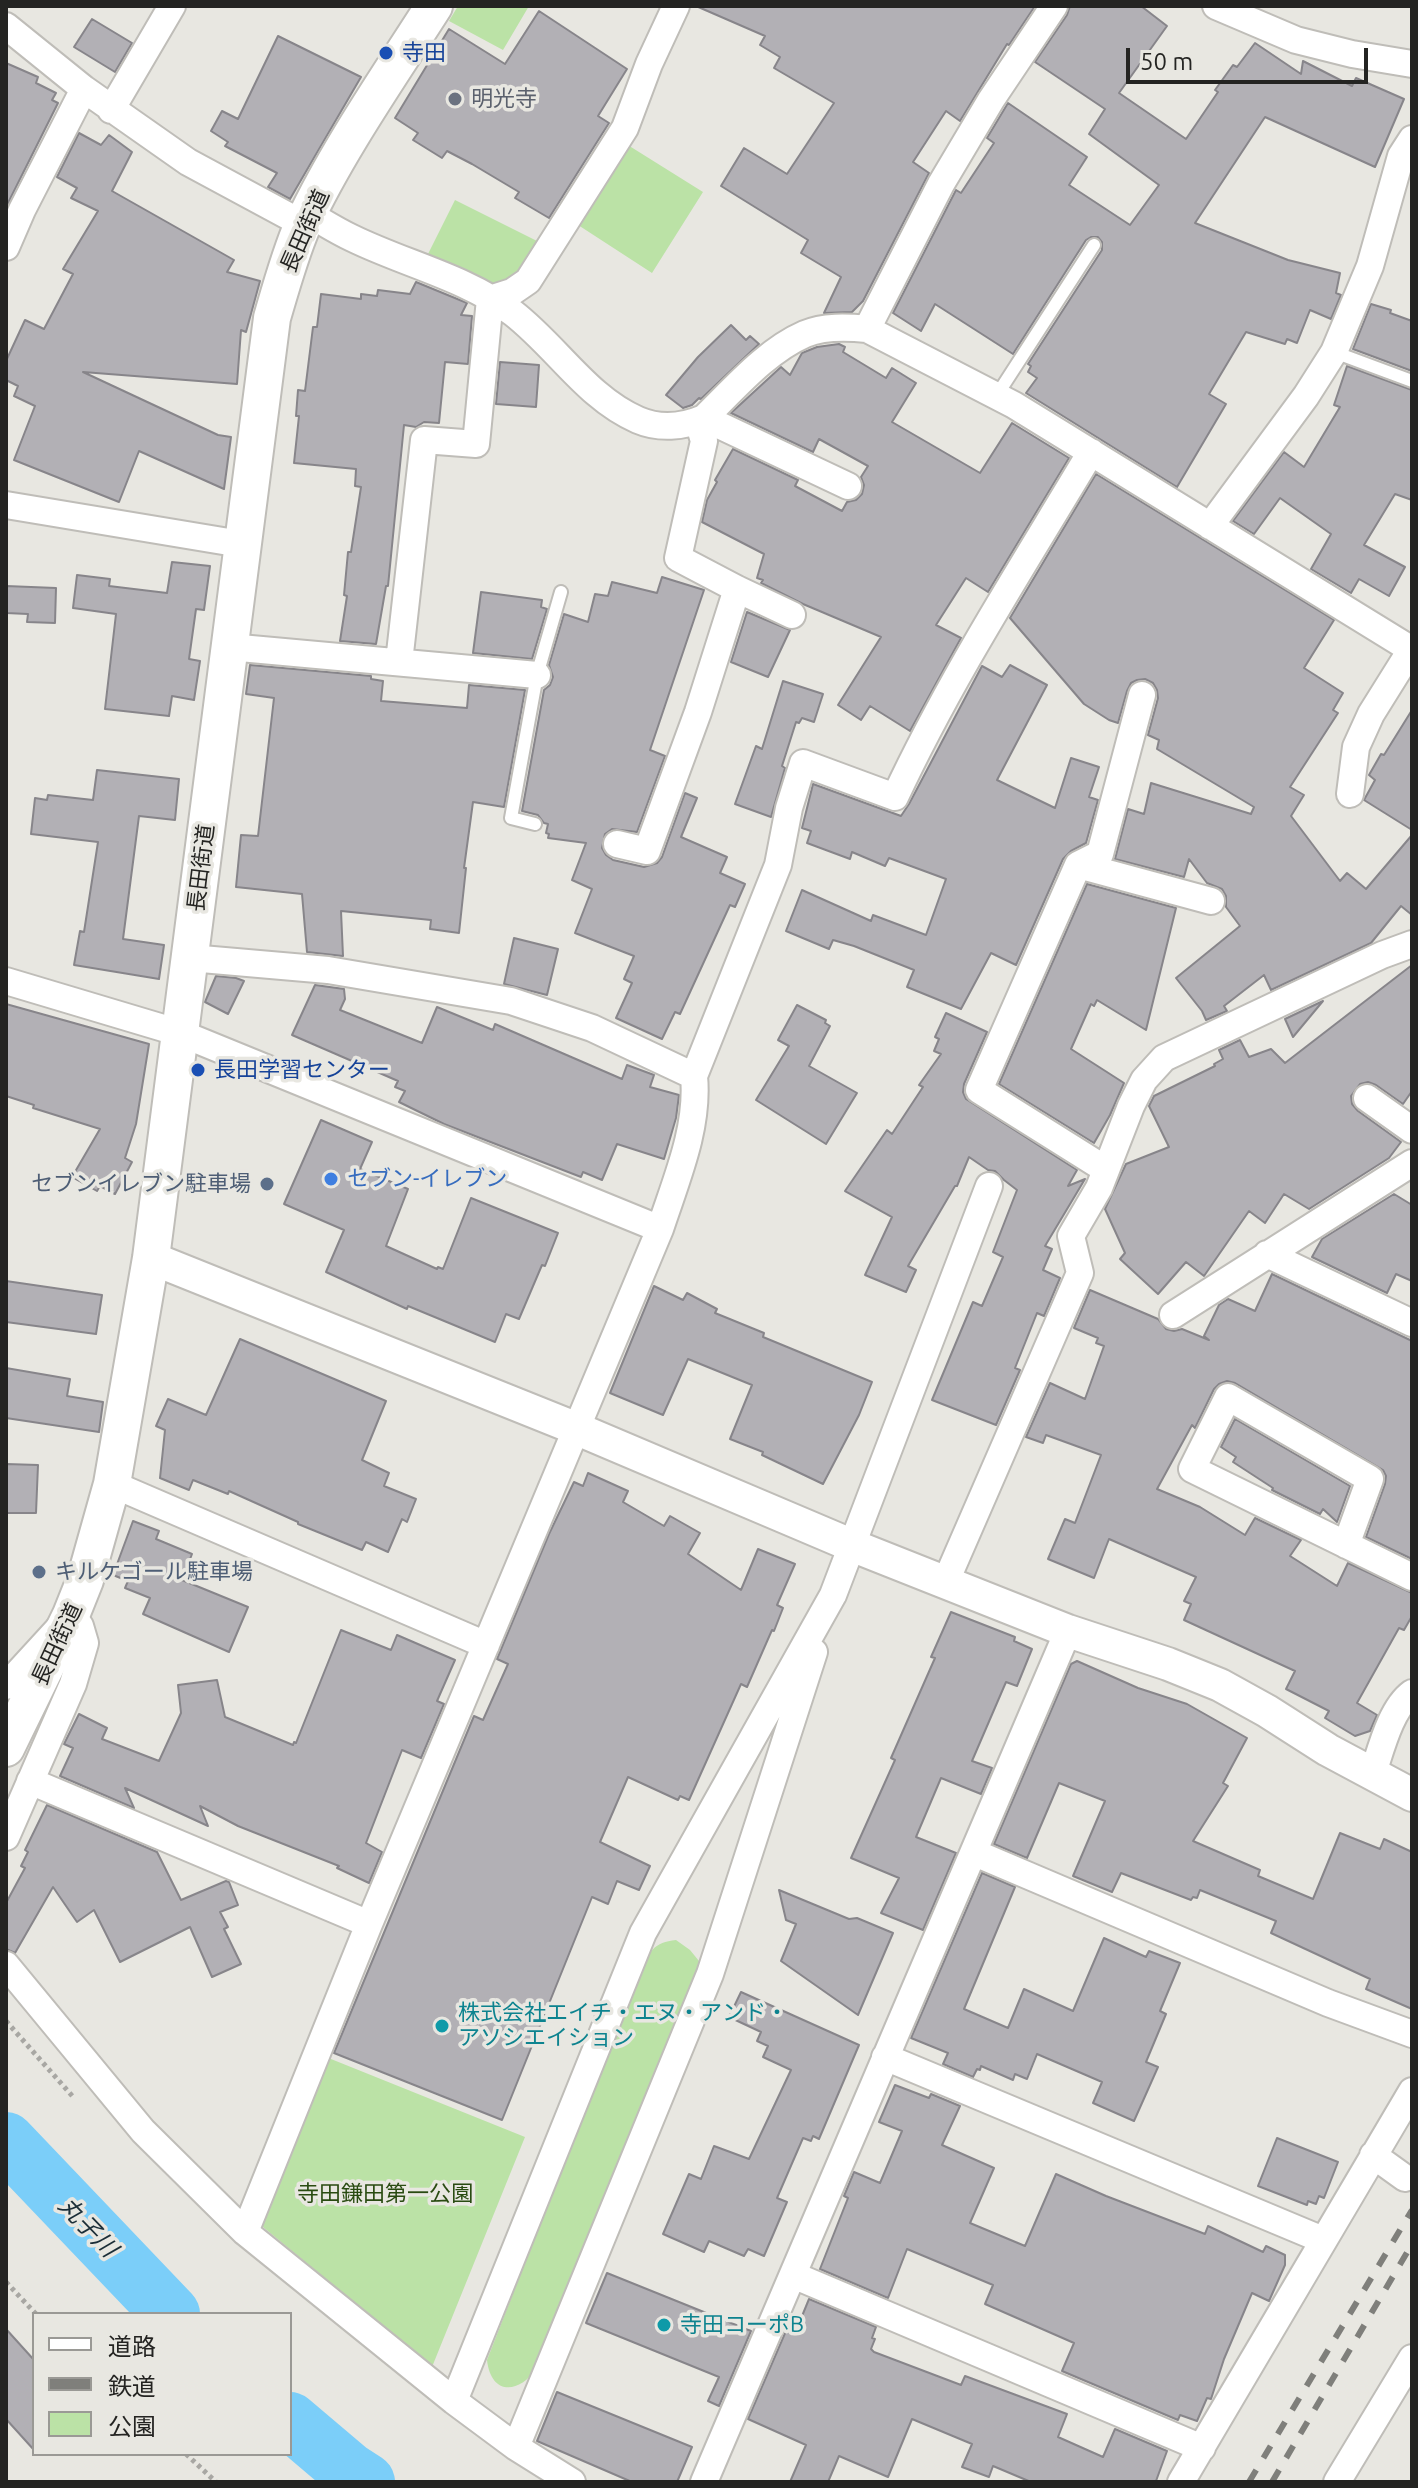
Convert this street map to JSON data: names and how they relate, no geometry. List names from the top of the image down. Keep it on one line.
{"streets":{"main road":["長田街道"]},"water":["丸子川"],"parks":["寺田鎌田第一公園"],"places":["寺田","明光寺","長田学習センター","セブン-イレブン","セブンイレブン駐車場","キルケゴール駐車場","株式会社エイチ・エヌ・アンド・ アソシエイション","寺田コーポB"],"legend":["道路","鉄道","公園"],"scale_bar":"50 m"}
